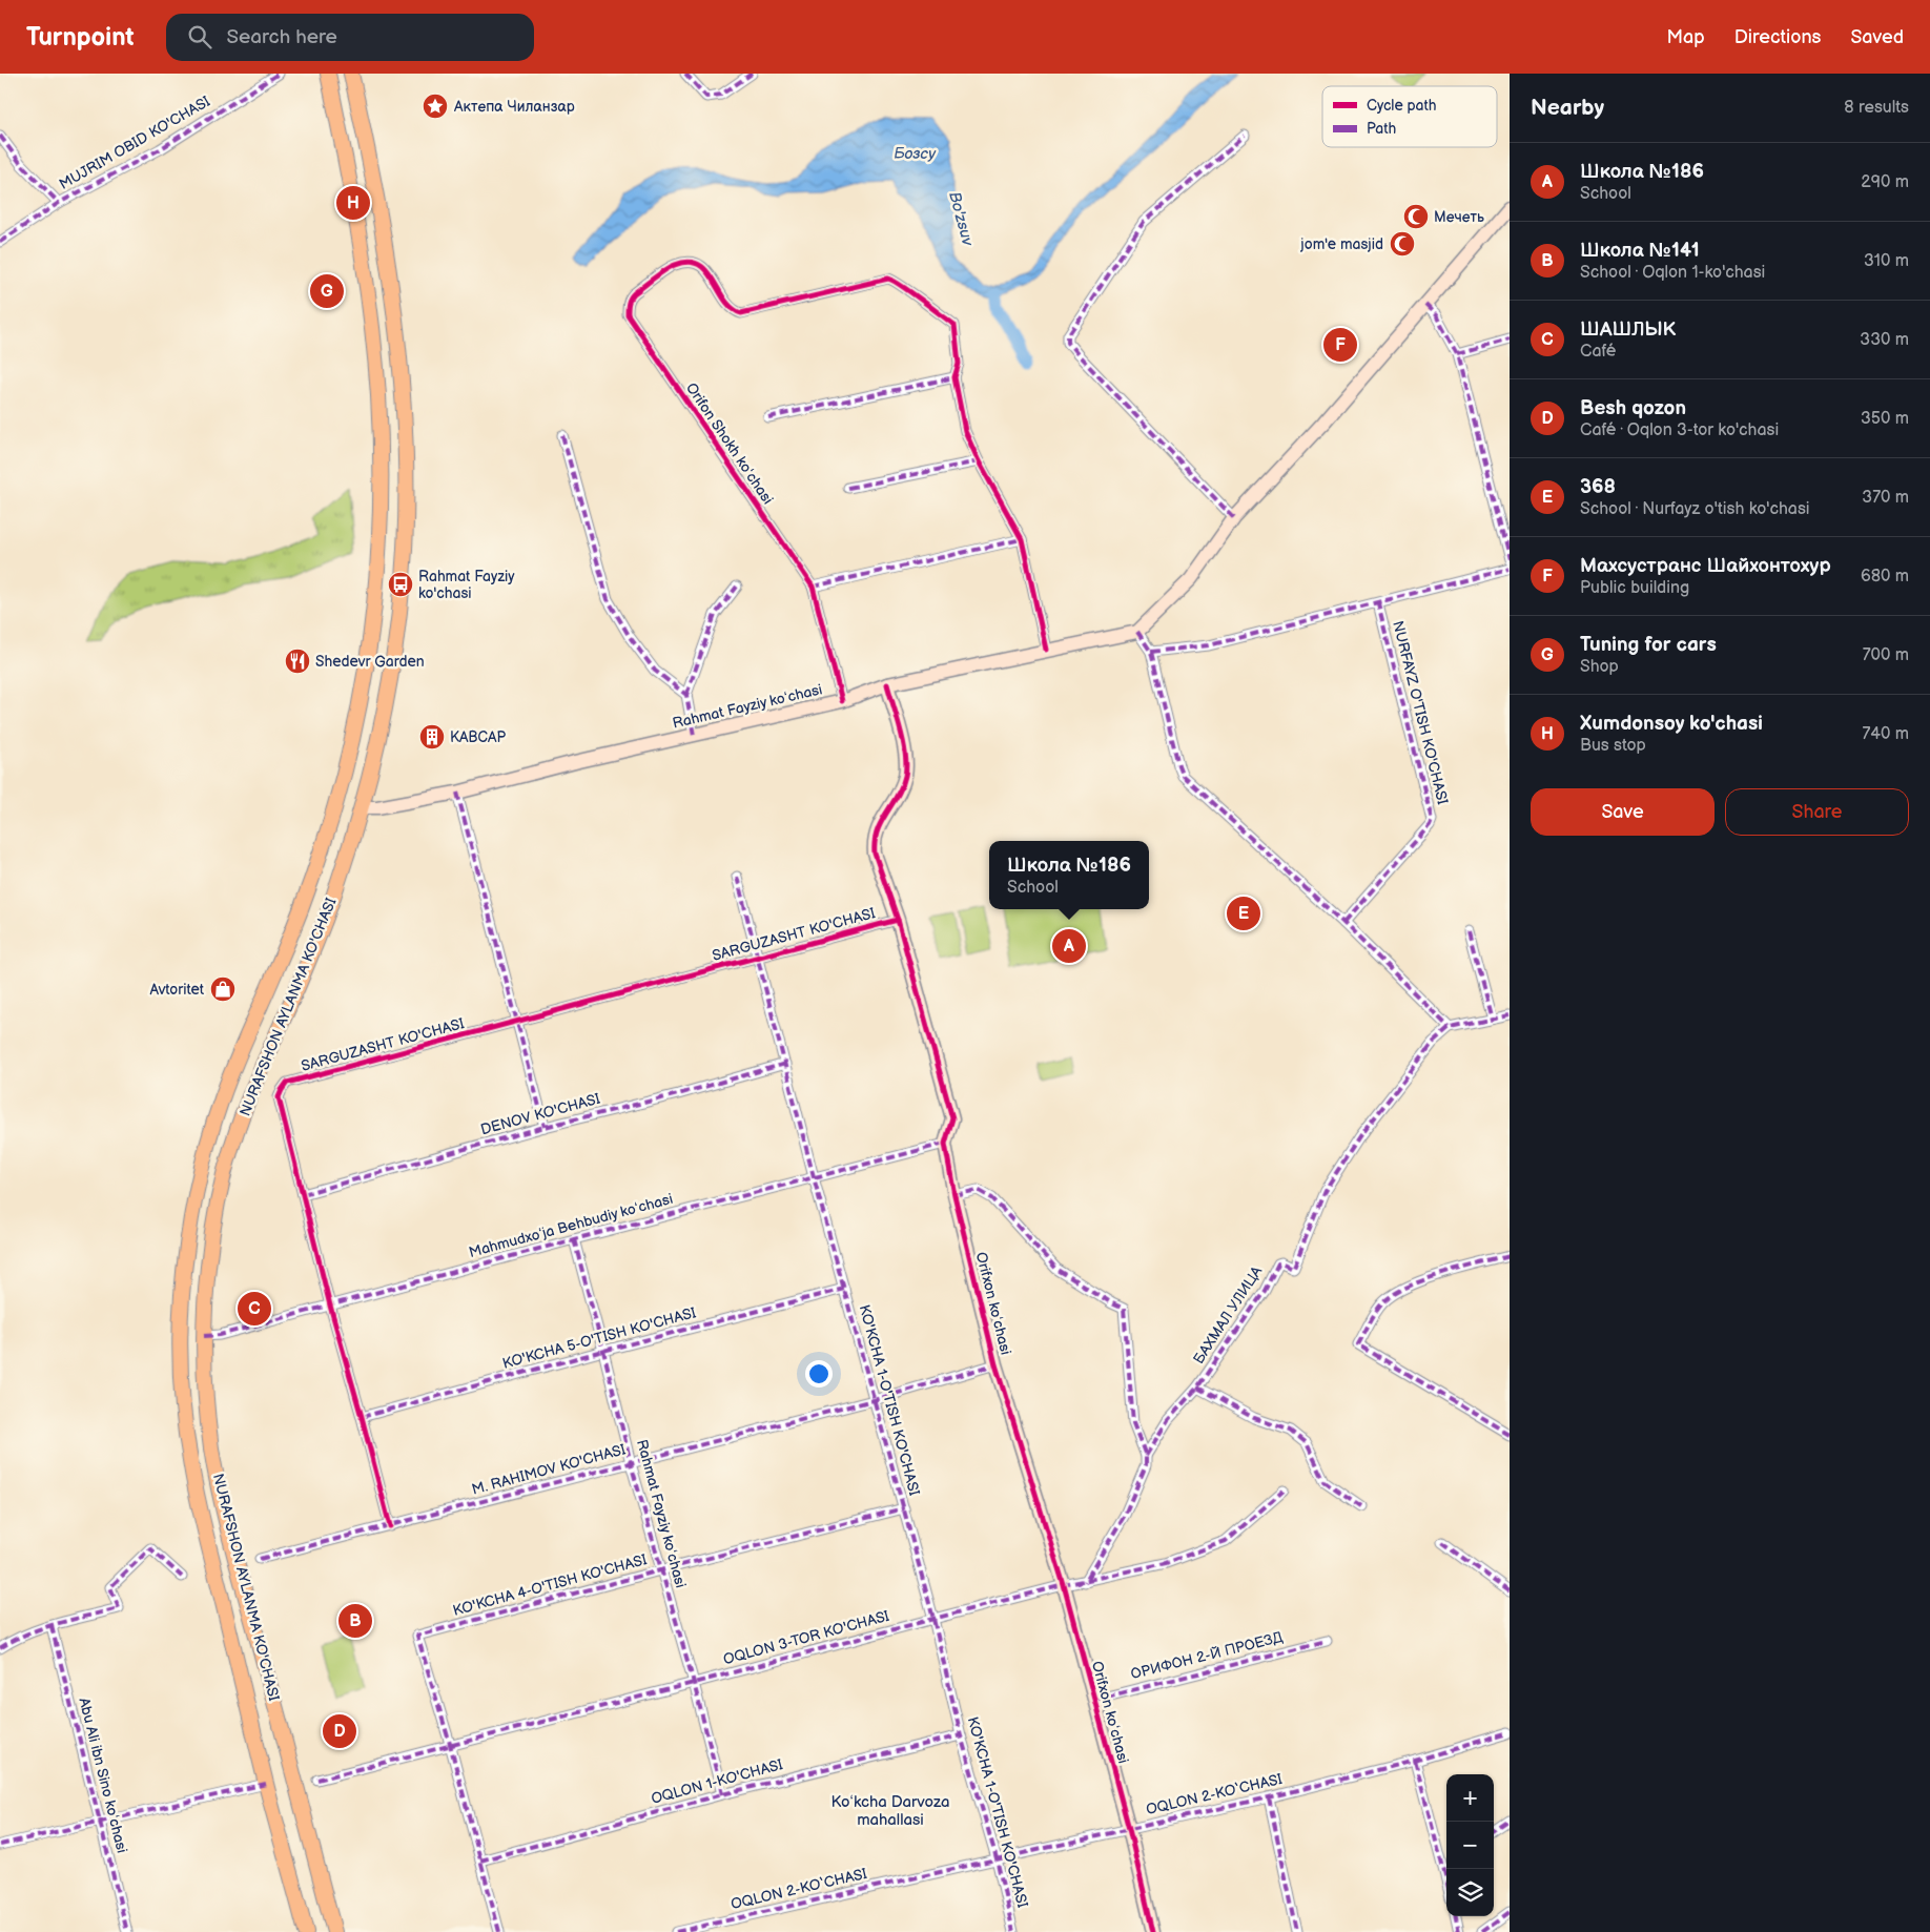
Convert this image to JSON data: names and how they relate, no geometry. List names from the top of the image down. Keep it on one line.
{"streets":{"main road":["NURAFSHON AYLANMA KO'CHASI"],"street":["MUJRIM OBID KO'CHASI","Orifon Shokh koʻchasi","Rahmat Fayziy koʻchasi","NURFAYZ O'TISH KO'CHASI","SARGUZASHT KO'CHASI","DENOV KO'CHASI","Mahmudxoʻja Behbudiy koʻchasi","Orifxon koʻchasi","БАХМАЛ УЛИЦА","KO'KCHA 5-O'TISH KO'CHASI","KO'KCHA 1-O'TISH KO'CHASI","M. RAHIMOV KO'CHASI","KO'KCHA 4-O'TISH KO'CHASI","OQLON 3-TOR KO'CHASI","ОРИФОН 2-Й ПРОЕЗД","Abu Ali ibn Sino koʻchasi","OQLON 1-KO'CHASI","OQLON 2-KO‘CHASI"]},"crossings":[["Orifon Shokh koʻchasi","Rahmat Fayziy koʻchasi"],["Rahmat Fayziy koʻchasi","NURAFSHON AYLANMA KO'CHASI"],["Rahmat Fayziy koʻchasi","Mahmudxoʻja Behbudiy koʻchasi"],["Rahmat Fayziy koʻchasi","Orifxon koʻchasi"],["Rahmat Fayziy koʻchasi","KO'KCHA 5-O'TISH KO'CHASI"],["Rahmat Fayziy koʻchasi","M. RAHIMOV KO'CHASI"],["Rahmat Fayziy koʻchasi","KO'KCHA 4-O'TISH KO'CHASI"],["Rahmat Fayziy koʻchasi","OQLON 3-TOR KO'CHASI"],["Rahmat Fayziy koʻchasi","OQLON 1-KO'CHASI"],["SARGUZASHT KO'CHASI","DENOV KO'CHASI"],["SARGUZASHT KO'CHASI","Mahmudxoʻja Behbudiy koʻchasi"],["SARGUZASHT KO'CHASI","Orifxon koʻchasi"],["SARGUZASHT KO'CHASI","KO'KCHA 5-O'TISH KO'CHASI"],["SARGUZASHT KO'CHASI","KO'KCHA 1-O'TISH KO'CHASI"],["SARGUZASHT KO'CHASI","M. RAHIMOV KO'CHASI"],["NURAFSHON AYLANMA KO'CHASI","Mahmudxoʻja Behbudiy koʻchasi"],["DENOV KO'CHASI","KO'KCHA 1-O'TISH KO'CHASI"],["Mahmudxoʻja Behbudiy koʻchasi","Orifxon koʻchasi"],["Mahmudxoʻja Behbudiy koʻchasi","KO'KCHA 1-O'TISH KO'CHASI"],["Orifxon koʻchasi","M. RAHIMOV KO'CHASI"],["Orifxon koʻchasi","OQLON 3-TOR KO'CHASI"],["Orifxon koʻchasi","ОРИФОН 2-Й ПРОЕЗД"],["Orifxon koʻchasi","OQLON 2-KO‘CHASI"],["БАХМАЛ УЛИЦА","OQLON 3-TOR KO'CHASI"],["KO'KCHA 5-O'TISH KO'CHASI","KO'KCHA 1-O'TISH KO'CHASI"],["KO'KCHA 1-O'TISH KO'CHASI","M. RAHIMOV KO'CHASI"],["KO'KCHA 1-O'TISH KO'CHASI","KO'KCHA 4-O'TISH KO'CHASI"],["KO'KCHA 1-O'TISH KO'CHASI","OQLON 3-TOR KO'CHASI"],["KO'KCHA 1-O'TISH KO'CHASI","OQLON 1-KO'CHASI"],["KO'KCHA 1-O'TISH KO'CHASI","OQLON 2-KO‘CHASI"],["KO'KCHA 4-O'TISH KO'CHASI","OQLON 3-TOR KO'CHASI"]],"districts":["Koʻkcha Darvoza mahallasi"],"water":["Бозсу","Bo'zsuv"],"places":{"place":["Актепа Чиланзар"],"mosque":["Мечеть","jom'e masjid"],"bus stop":["Rahmat Fayziy ko'chasi"],"restaurant":["Shedevr Garden"],"building":["КАВСАР"],"shop":["Avtoritet"]},"legend":["Cycle path","Path"],"page":{"header":"Turnpoint","search":"Search here","nav":["Map","Directions","Saved"],"heading":["Nearby","8 results"],"list":[{"mark":"A","name":"Школа №186","note":"School","value":"290 m"},{"mark":"B","name":"Школа №141","note":"School · Oqlon 1-ko'chasi","value":"310 m"},{"mark":"C","name":"ШАШЛЫК","note":"Café","value":"330 m"},{"mark":"D","name":"Besh qozon","note":"Café · Oqlon 3-tor ko'chasi","value":"350 m"},{"mark":"E","name":"368","note":"School · Nurfayz o'tish ko'chasi","value":"370 m"},{"mark":"F","name":"Махсустранс Шайхонтохур","note":"Public building","value":"680 m"},{"mark":"G","name":"Tuning for cars","note":"Shop","value":"700 m"},{"mark":"H","name":"Xumdonsoy ko'chasi","note":"Bus stop","value":"740 m"}],"pins":["H","G","F","E","A","C","B","D"],"buttons":["Save","Share"],"popup":["Школа №186","School"],"map_buttons":["+","−"]}}
